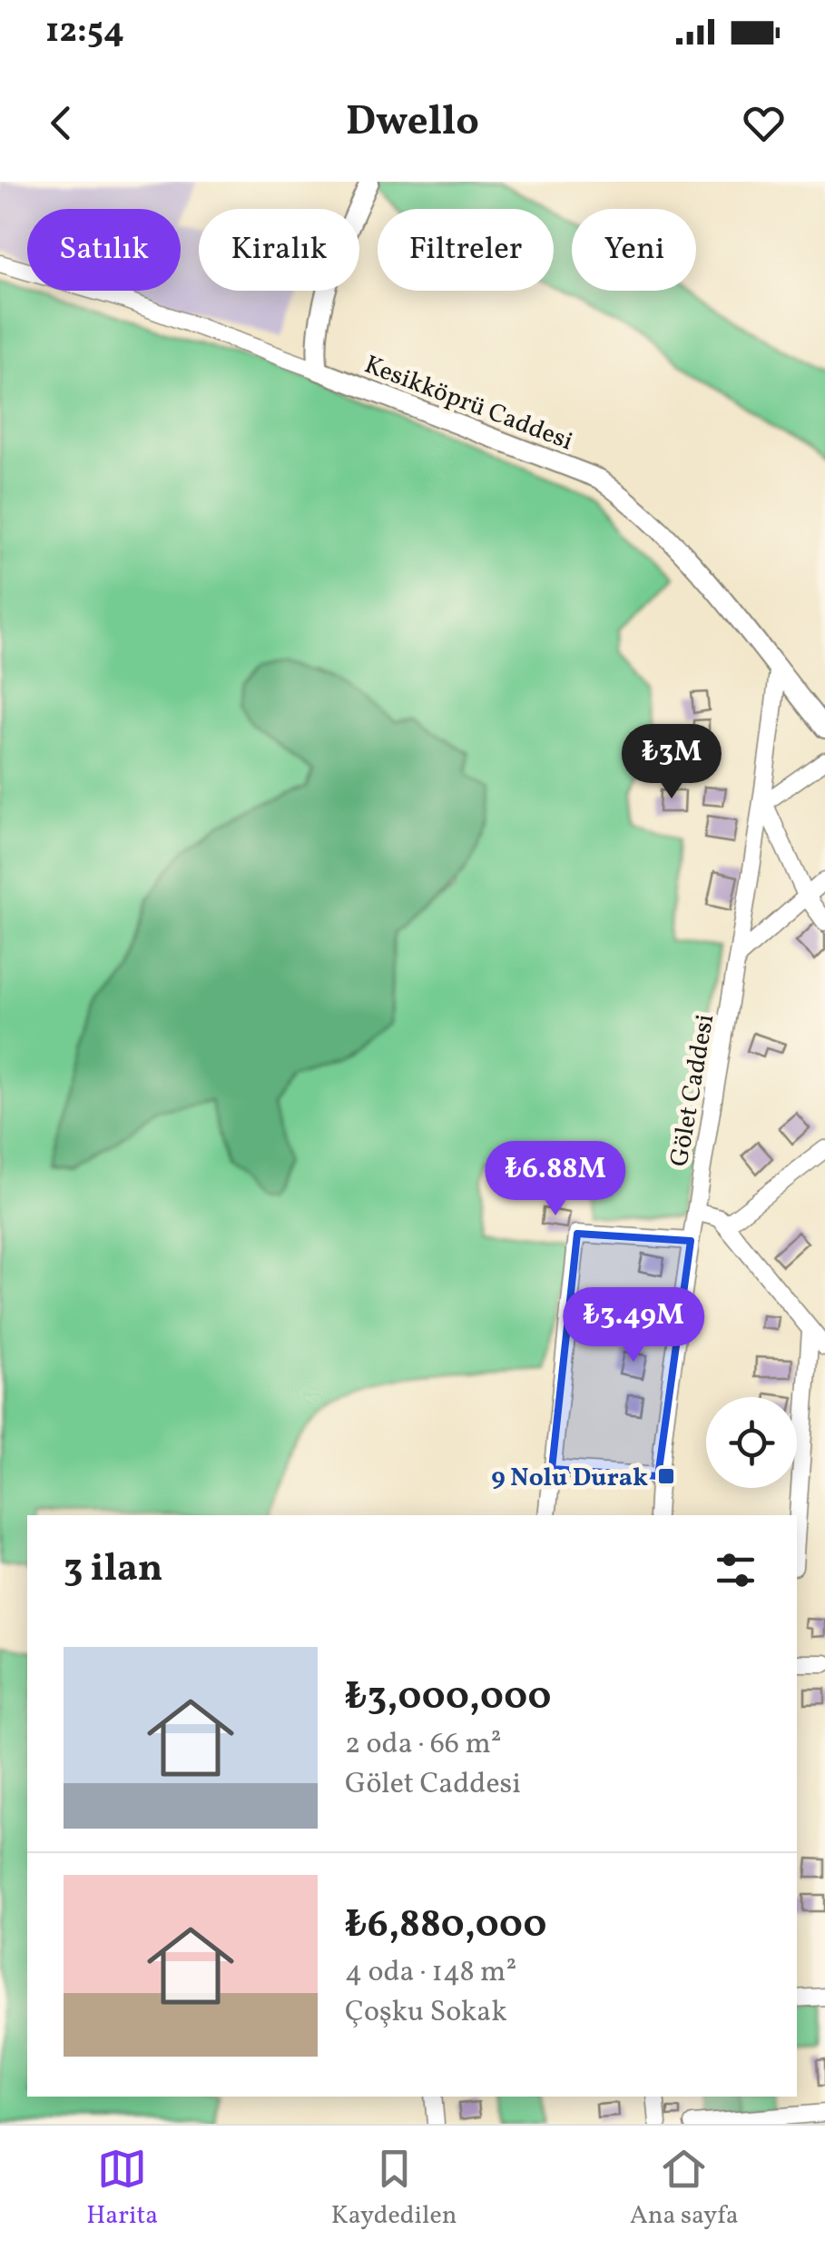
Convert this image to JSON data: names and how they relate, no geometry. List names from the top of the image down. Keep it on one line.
{"streets":{"street":["Kesikköprü Caddesi","Gölet Caddesi"]},"crossings":[["Kesikköprü Caddesi","Gölet Caddesi"]],"places":{"transit":["9 Nolu Durak"]},"page":{"status":"12:54","header":"Dwello","chip":["Satılık","Kiralık","Filtreler","Yeni"],"price":["₺3M","₺6.88M","₺3.49M"],"heading":"3 ilan","list":[{"name":"₺3,000,000","note":"2 oda · 66 m² · Gölet Caddesi"},{"name":"₺6,880,000","note":"4 oda · 148 m² · Çoşku Sokak"}],"tabs":["Harita","Kaydedilen","Ana sayfa"]}}
